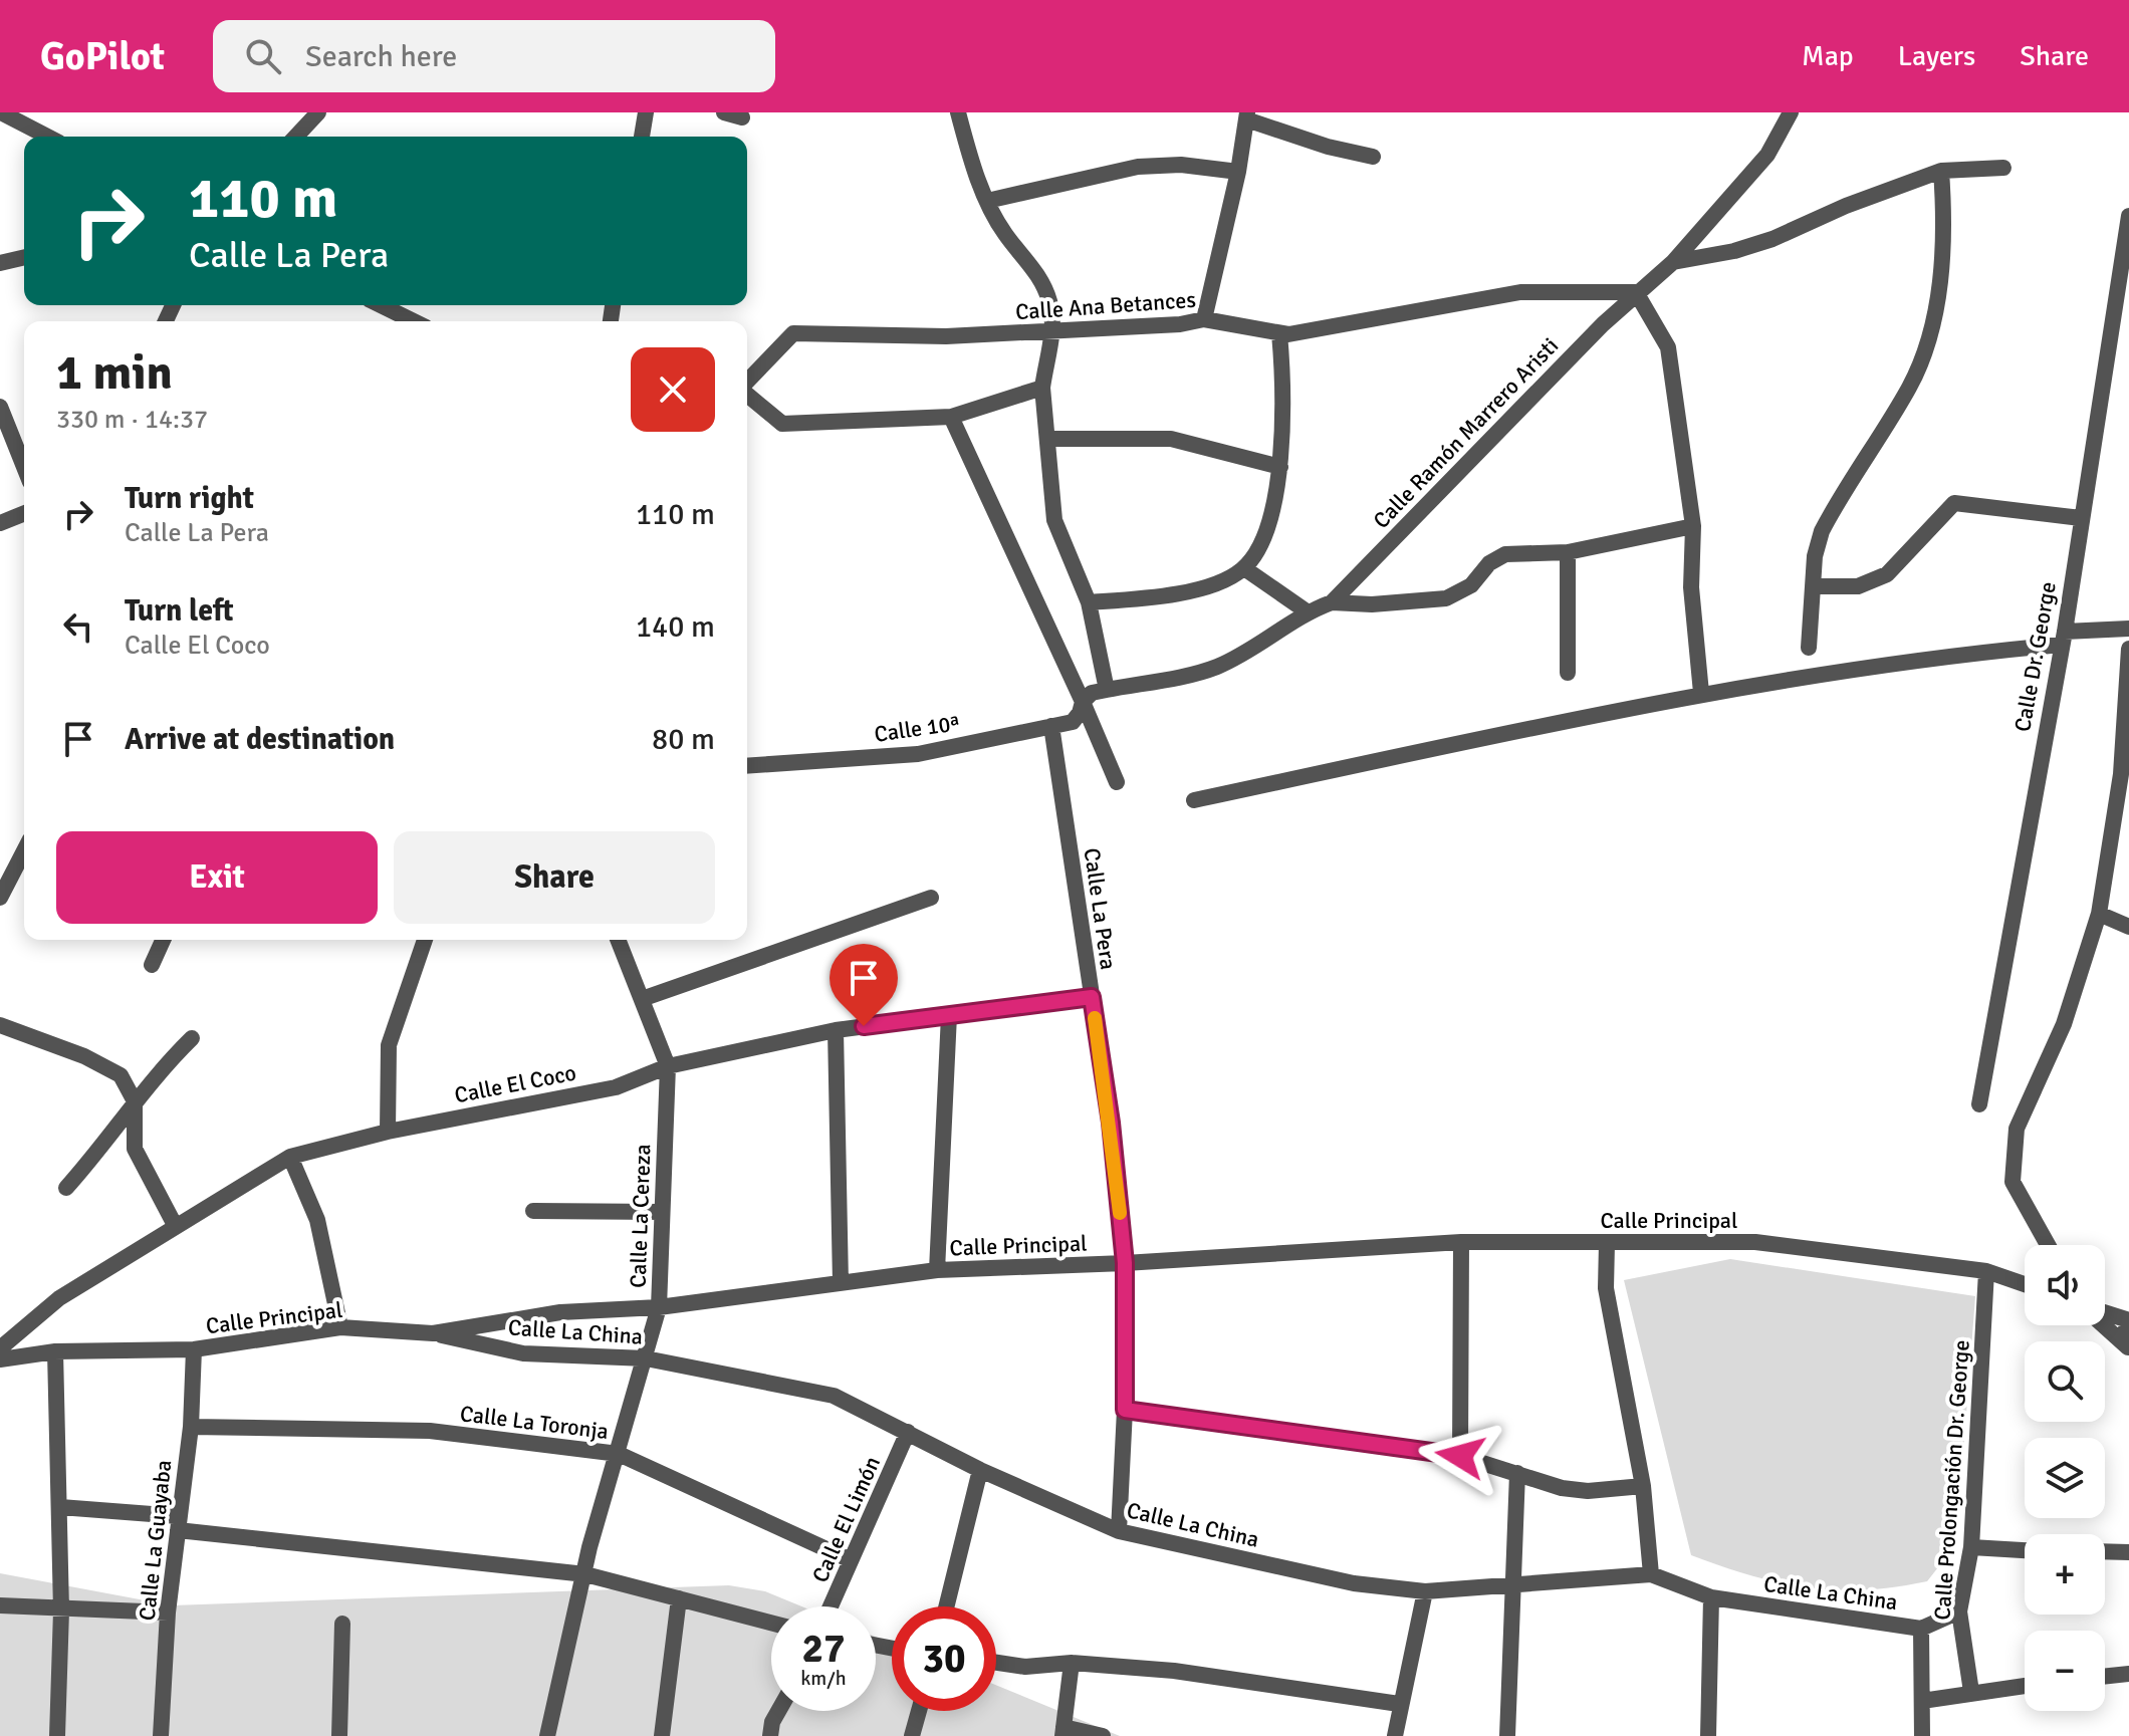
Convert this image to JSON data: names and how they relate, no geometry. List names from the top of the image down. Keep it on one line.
{"streets":{"street":["Calle Ana Betances","Calle Ramón Marrero Aristi","Calle Dr. George","Calle 10ª","Calle La Pera","Calle El Coco","Calle La Cereza","Calle Principal","Calle La China","Calle La Toronja","Calle Prolongación Dr. George","Calle El Limón","Calle La Guayaba"]},"crossings":[["Calle Ana Betances","Calle Ramón Marrero Aristi"],["Calle Ramón Marrero Aristi","Calle 10ª"],["Calle 10ª","Calle La Pera"],["Calle La Pera","Calle El Coco"],["Calle La Pera","Calle Principal"],["Calle La Pera","Calle La China"],["Calle El Coco","Calle La Cereza"],["Calle La Cereza","Calle Principal"],["Calle La Cereza","Calle La China"],["Calle La Cereza","Calle La Toronja"],["Calle Principal","Calle La China"],["Calle Principal","Calle Prolongación Dr. George"],["Calle Principal","Calle La Guayaba"],["Calle La China","Calle El Limón"],["Calle La Toronja","Calle El Limón"],["Calle La Toronja","Calle La Guayaba"]],"page":{"header":"GoPilot","search":"Search here","nav":["Map","Layers","Share"],"turn":["110 m","Calle La Pera"],"heading":["1 min","330 m · 14:37"],"list":[{"name":"Turn right","note":"Calle La Pera","value":"110 m"},{"name":"Turn left","note":"Calle El Coco","value":"140 m"},{"name":"Arrive at destination","value":"80 m"}],"buttons":["Exit","Share"],"map_buttons":["+","−"],"speed":"27 km/h","limit":"30"}}
